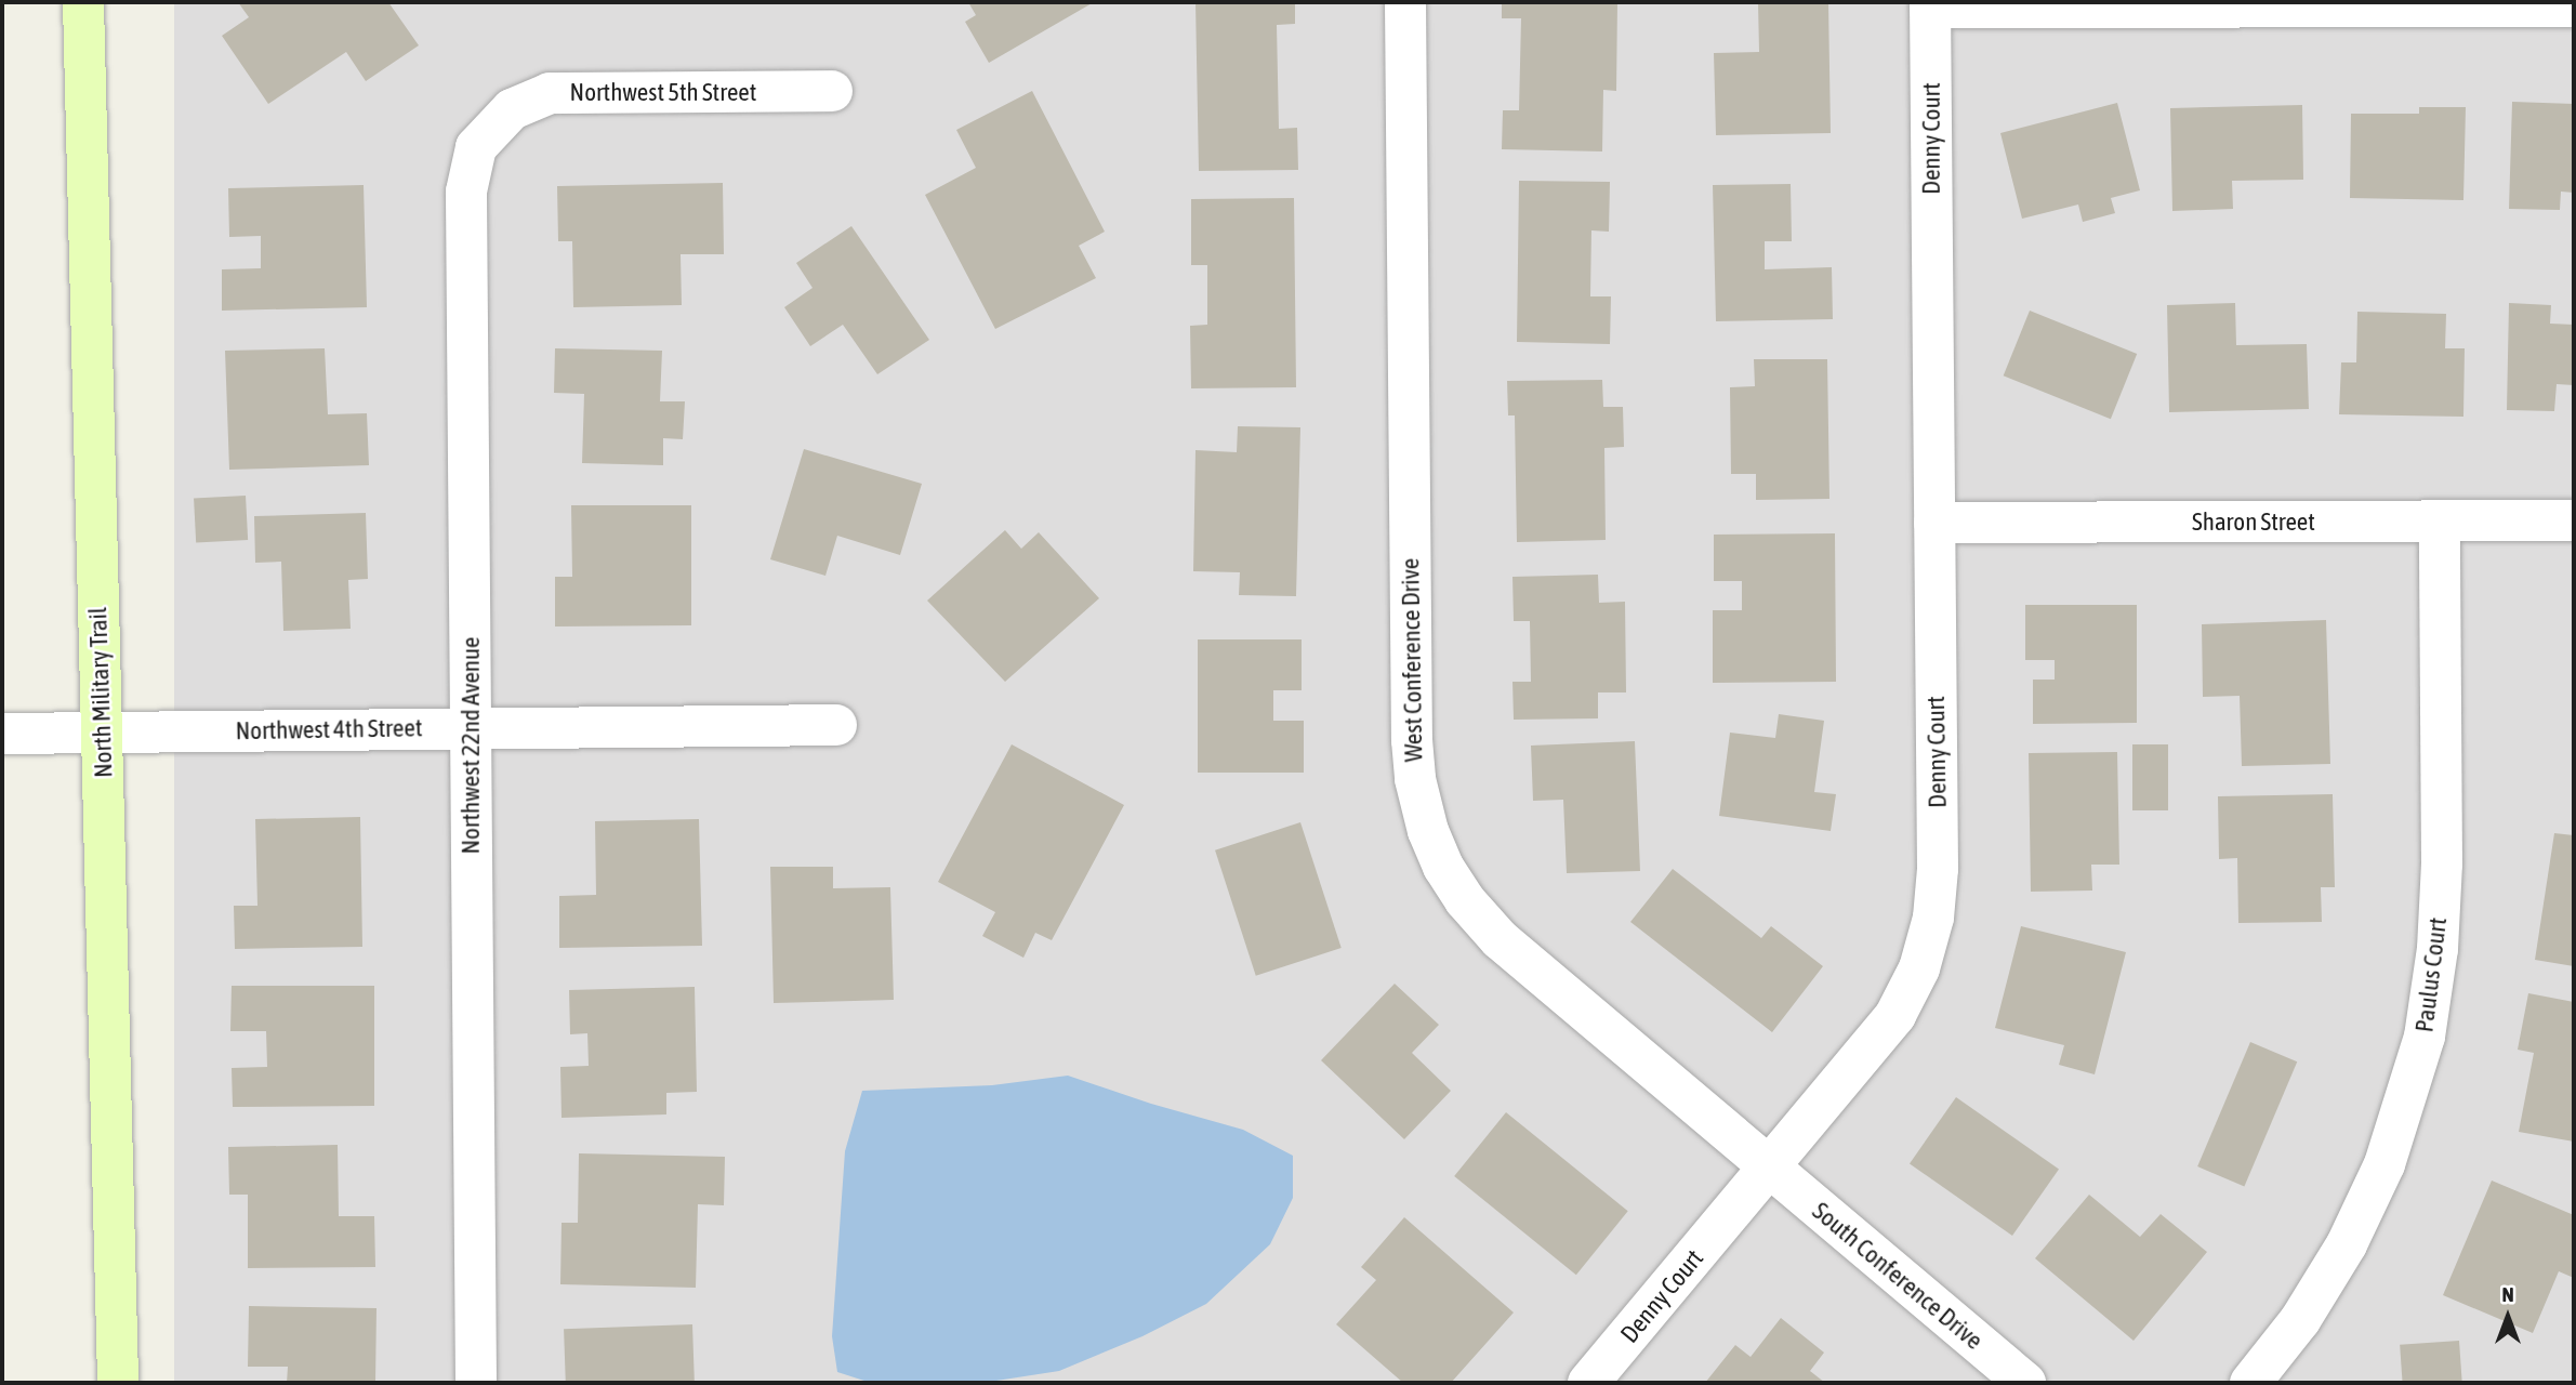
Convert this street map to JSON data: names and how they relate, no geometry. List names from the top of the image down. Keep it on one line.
{"streets":{"main road":["North Military Trail"],"street":["Northwest 5th Street","Denny Court","Sharon Street","West Conference Drive","Northwest 4th Street","Northwest 22nd Avenue","Paulus Court","South Conference Drive"]},"crossings":[["Northwest 5th Street","Northwest 22nd Avenue"],["Denny Court","Sharon Street"],["Denny Court","West Conference Drive"],["Denny Court","South Conference Drive"],["Sharon Street","Paulus Court"],["West Conference Drive","South Conference Drive"],["North Military Trail","Northwest 4th Street"],["Northwest 4th Street","Northwest 22nd Avenue"]],"north":"top"}
